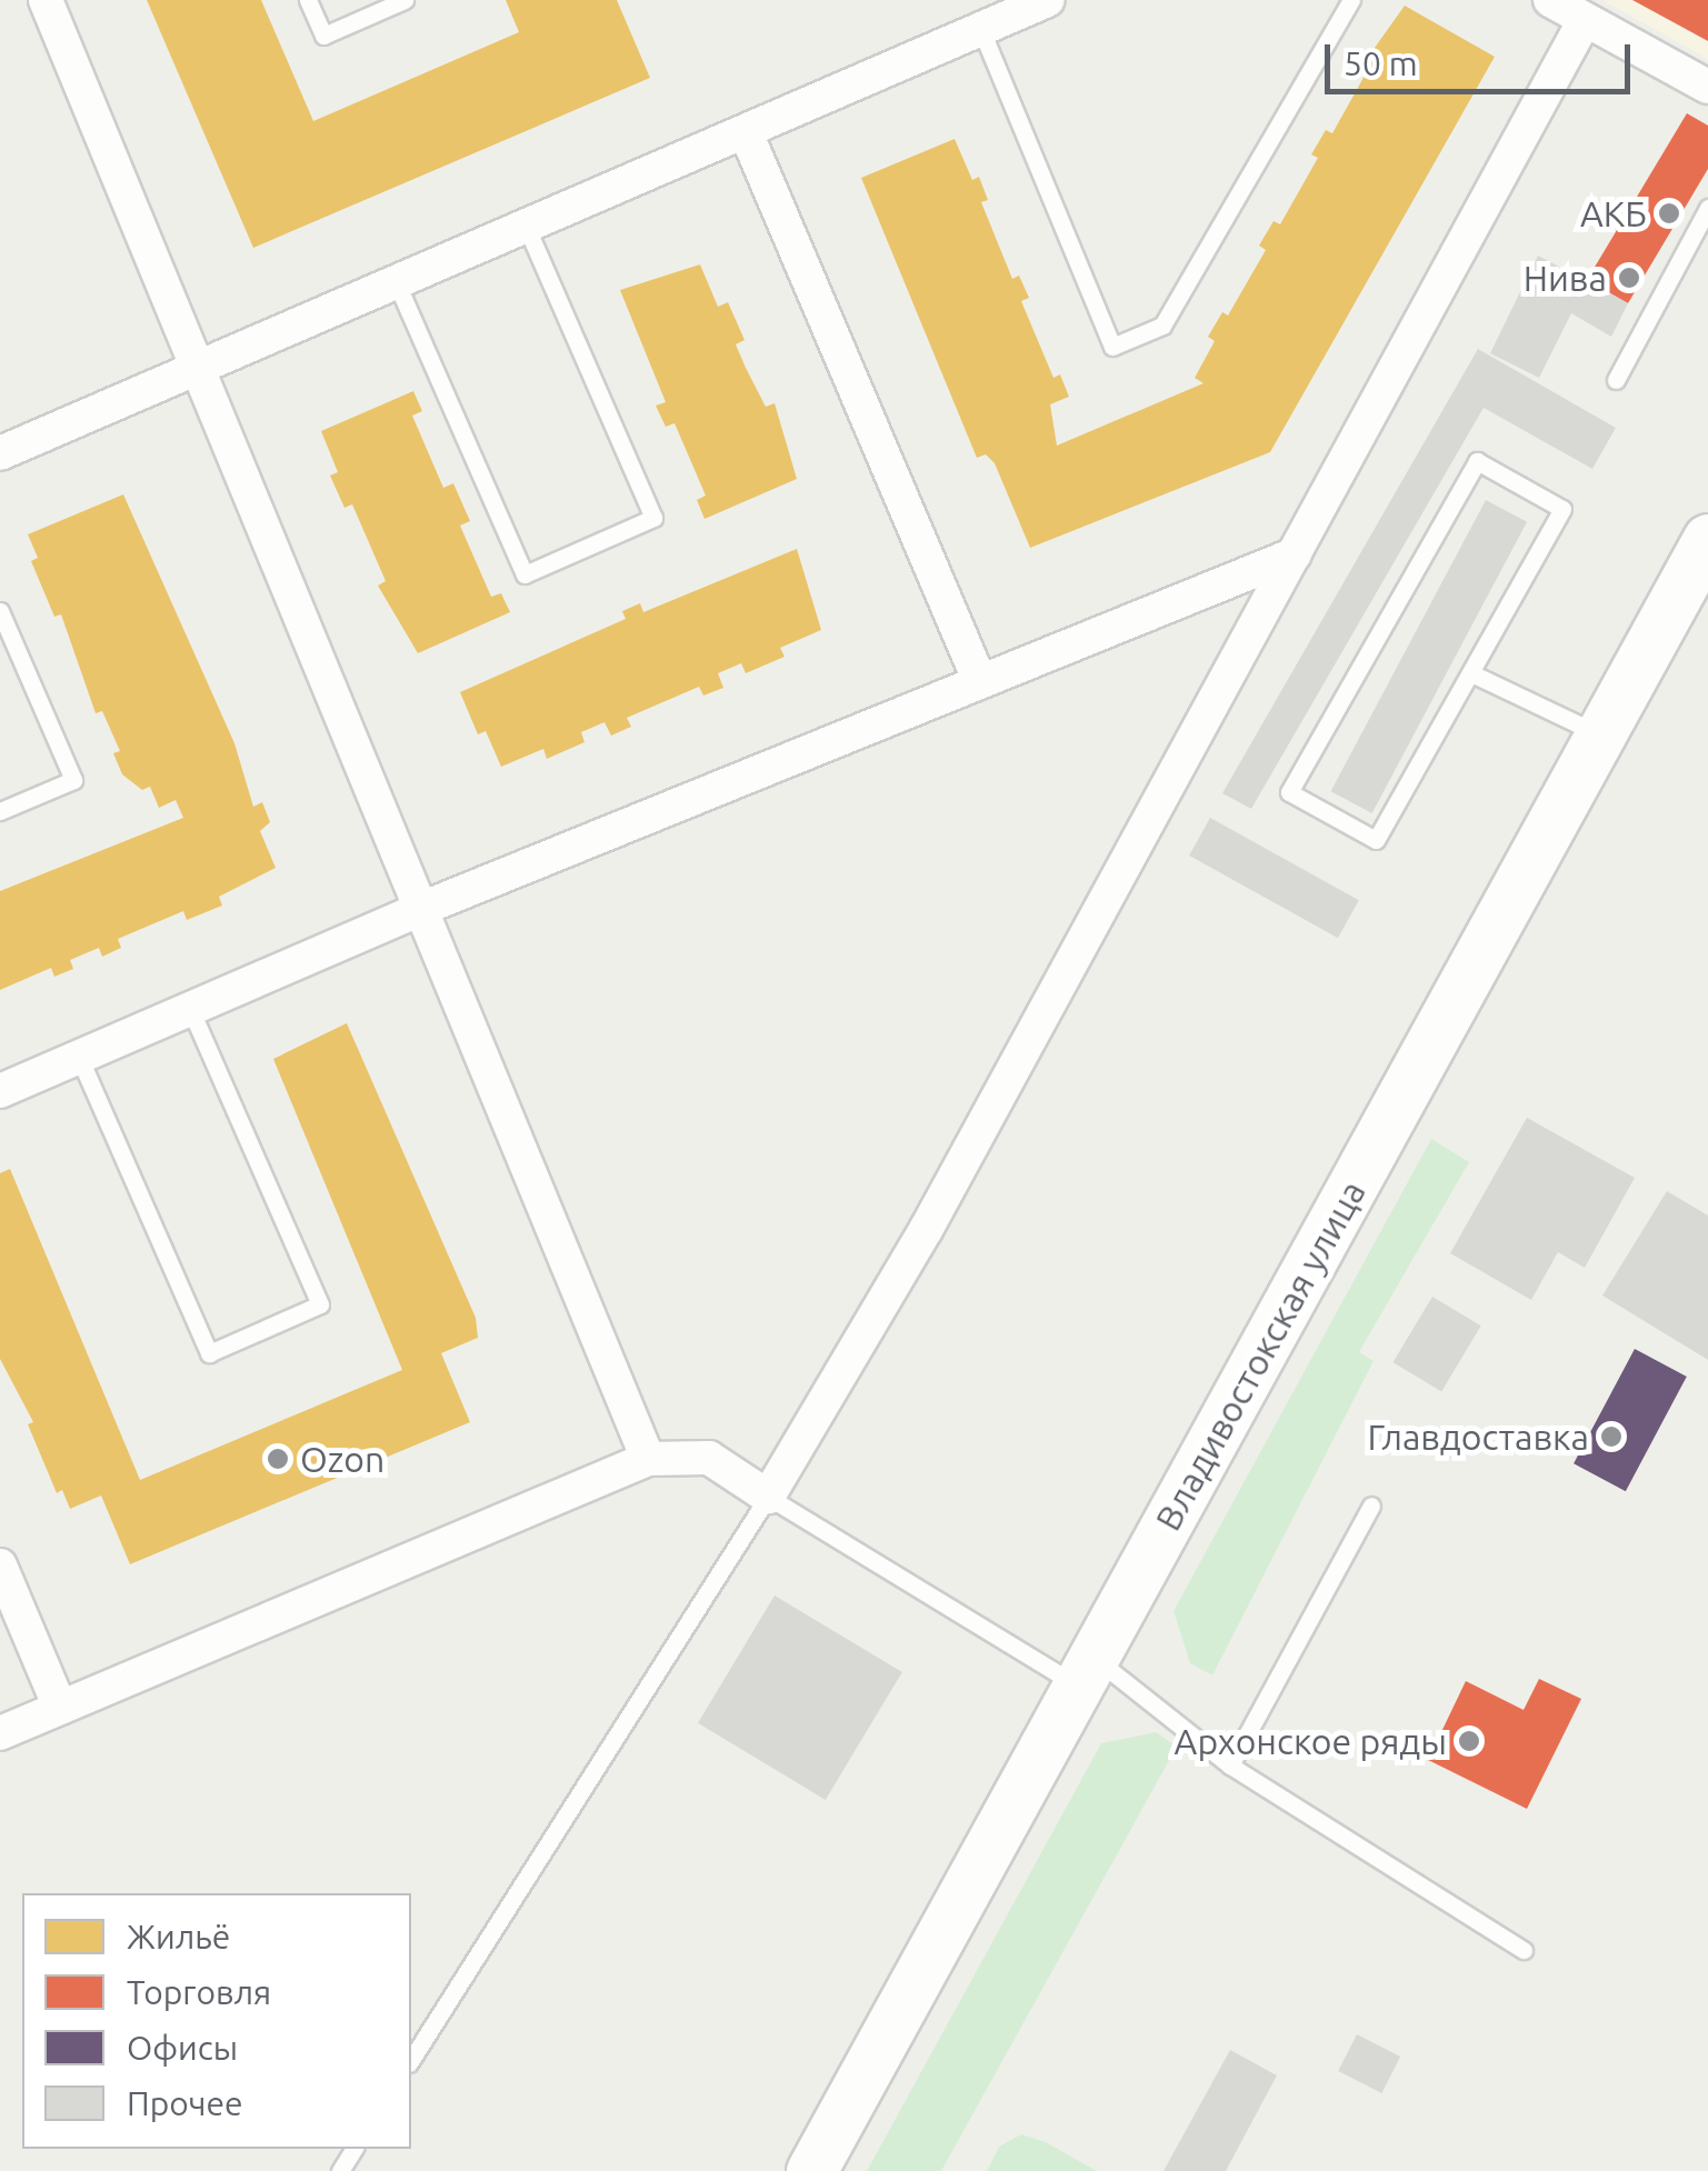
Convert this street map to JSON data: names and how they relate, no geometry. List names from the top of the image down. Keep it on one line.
{"streets":{"main road":["Владивостокская улица"]},"places":["АКБ","Нива","Главдоставка","Ozon","Архонское ряды"],"legend":["Жильё","Торговля","Офисы","Прочее"],"scale_bar":"50 m"}
